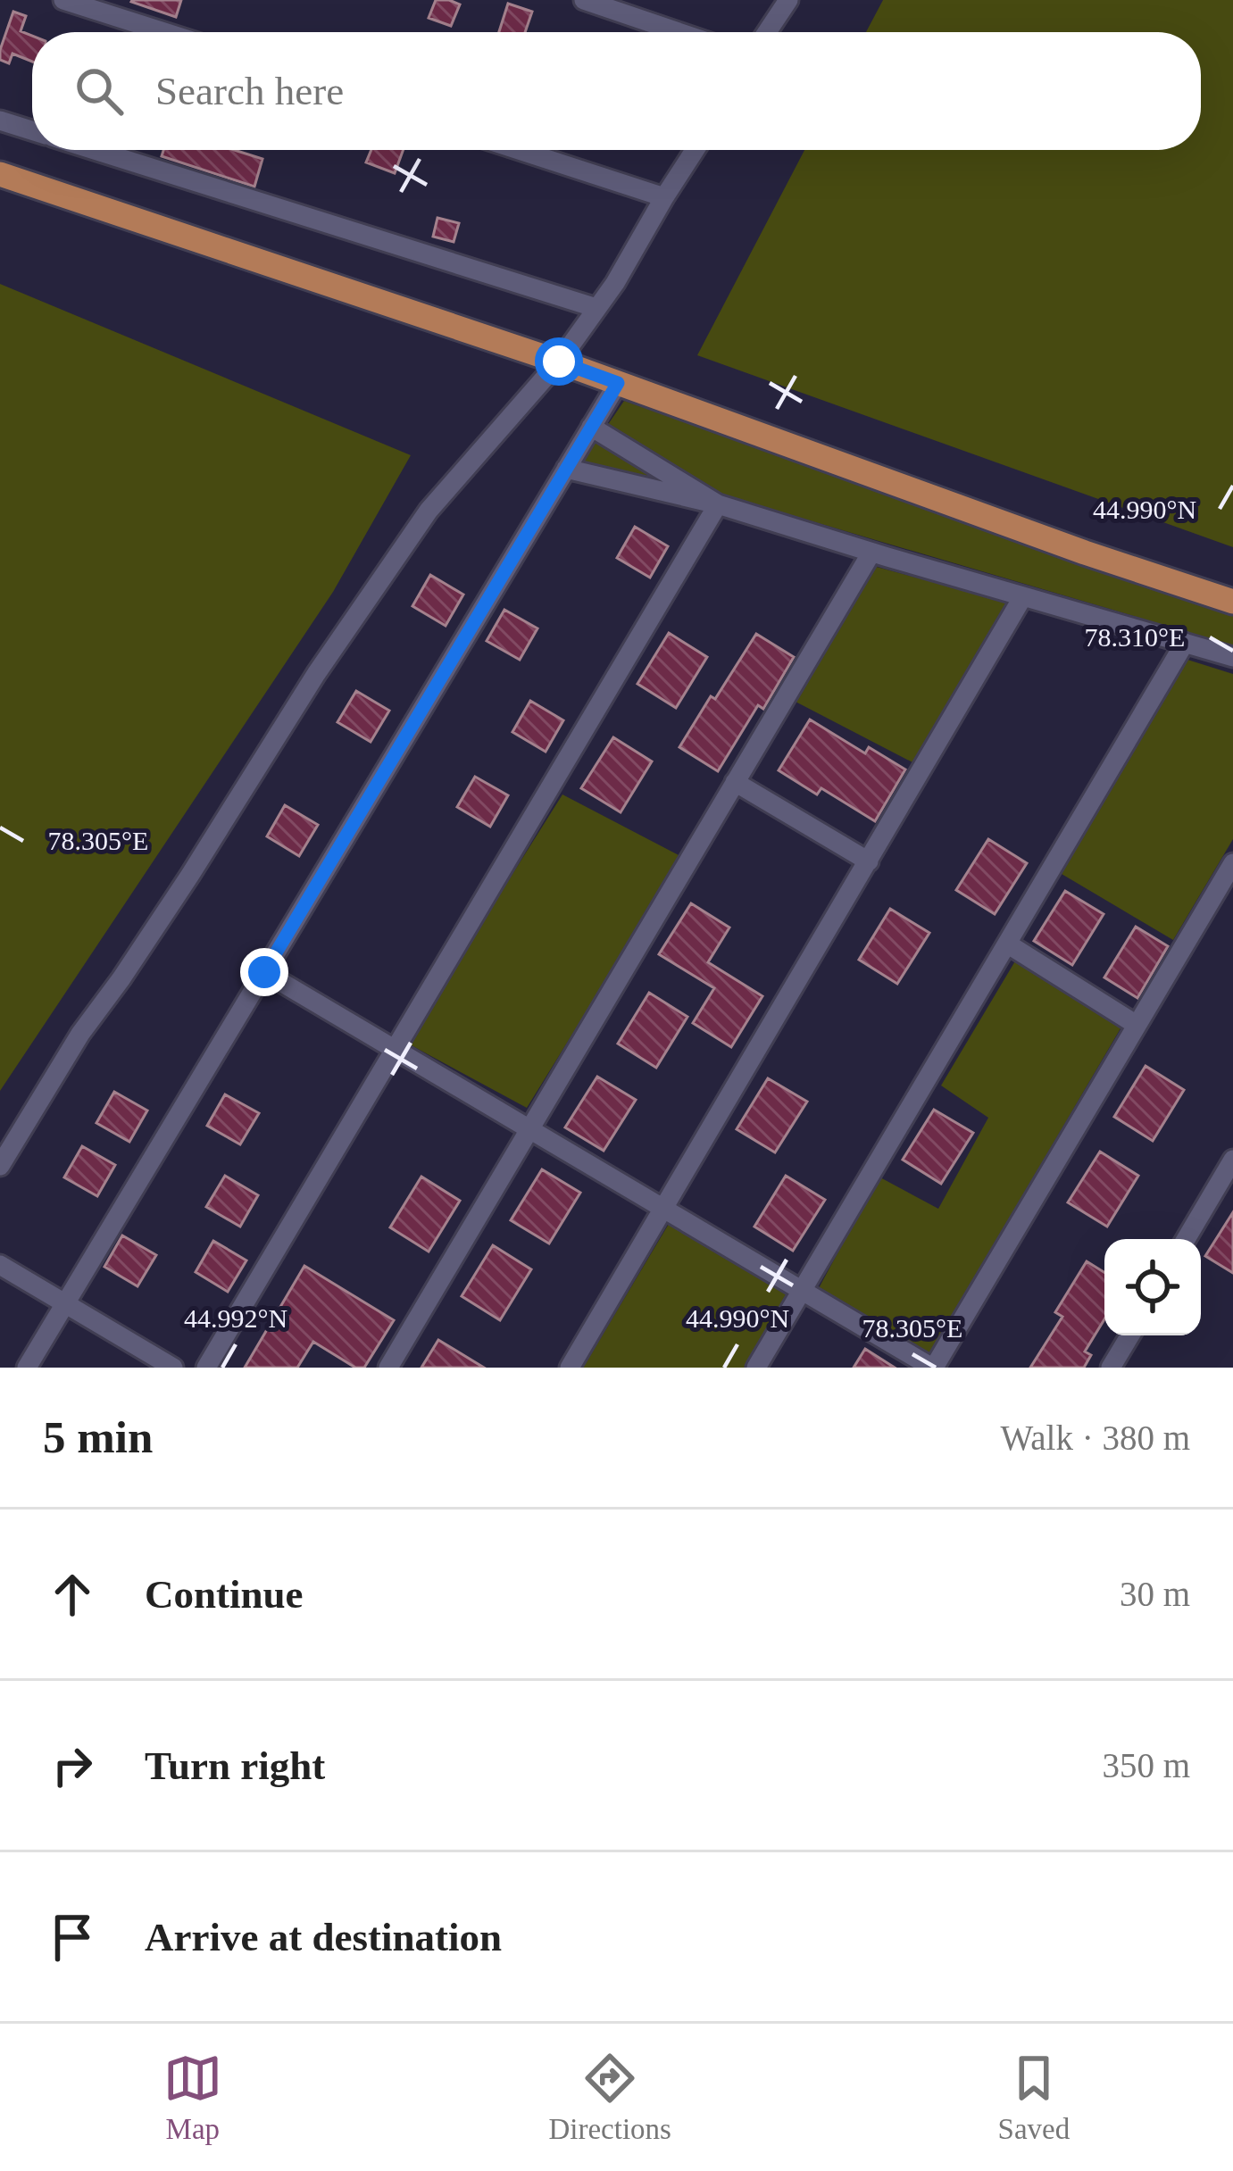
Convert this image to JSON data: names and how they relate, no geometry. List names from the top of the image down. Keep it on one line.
{"page":{"search":"Search here","heading":["5 min","Walk · 380 m"],"list":[["Continue","30 m"],["Turn right","350 m"],"Arrive at destination"],"nav":["Map","Directions","Saved"]},"coordinates":["44.990°N","78.310°E","78.305°E","44.992°N"]}
